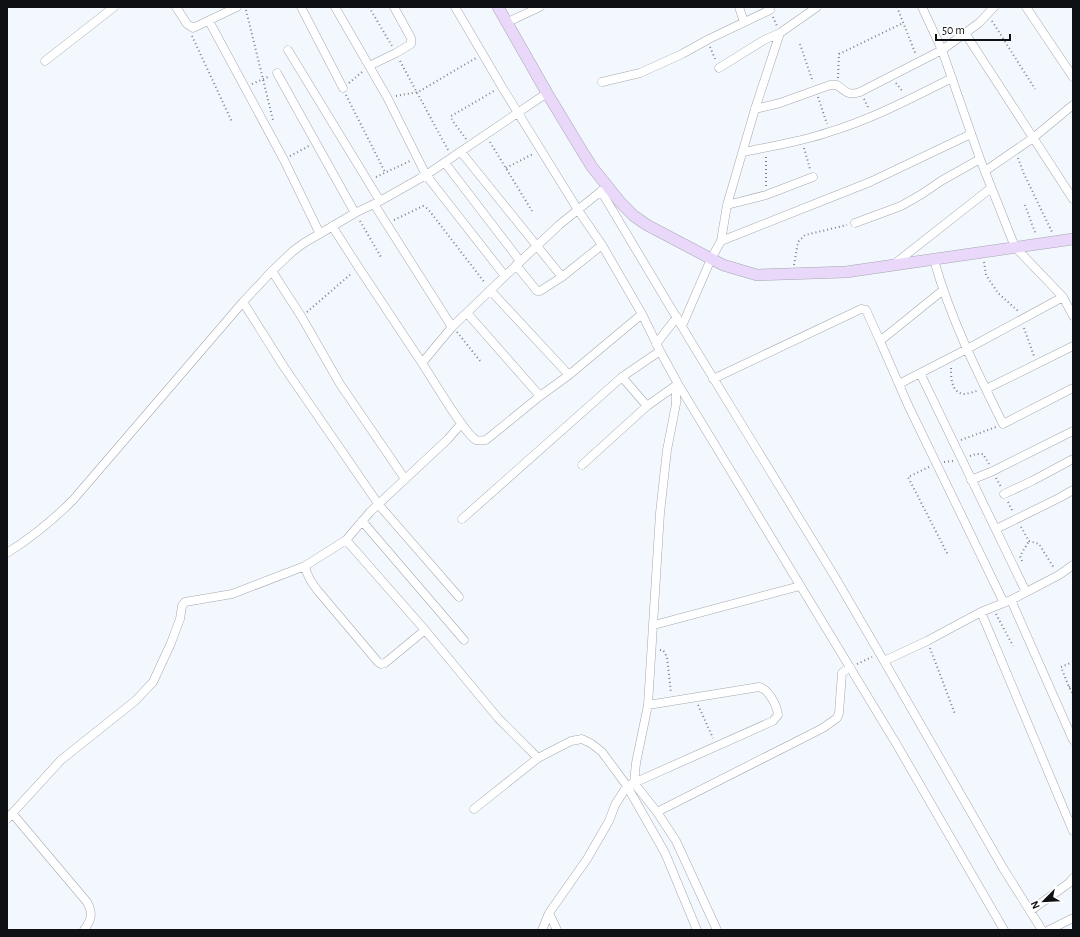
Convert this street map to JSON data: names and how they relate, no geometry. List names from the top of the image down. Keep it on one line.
{"scale_bar":"50 m","north":"bottom left"}
